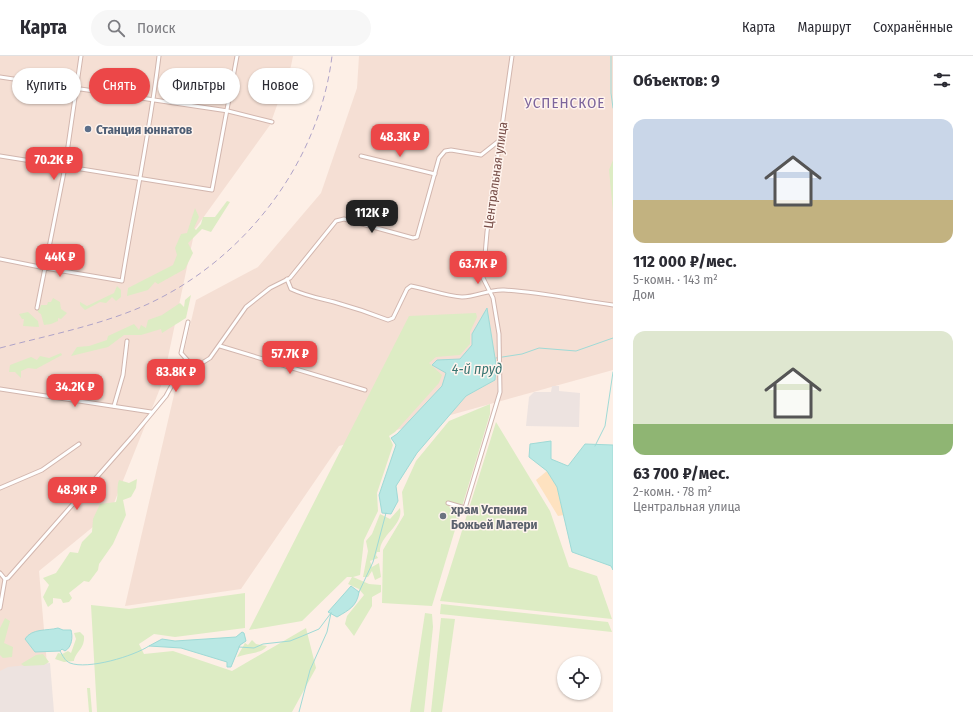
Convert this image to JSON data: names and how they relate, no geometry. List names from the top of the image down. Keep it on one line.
{"streets":{"street":["Центральная улица"]},"districts":["УСПЕНСКОЕ"],"water":["4-й пруд"],"places":["Станция юннатов","храм Успения Божьей Матери"],"page":{"header":"Карта","search":"Поиск","nav":["Карта","Маршрут","Сохранённые"],"heading":"Объектов: 9","chip":["Купить","Снять","Фильтры","Новое"],"list":[{"name":"112 000 ₽/мес.","note":"5-комн. · 143 m² · Дом"},{"name":"63 700 ₽/мес.","note":"2-комн. · 78 m² · Центральная улица"}],"price":["48.3K ₽","70.2K ₽","112K ₽","44K ₽","63.7K ₽","57.7K ₽","83.8K ₽","34.2K ₽","48.9K ₽"]}}
